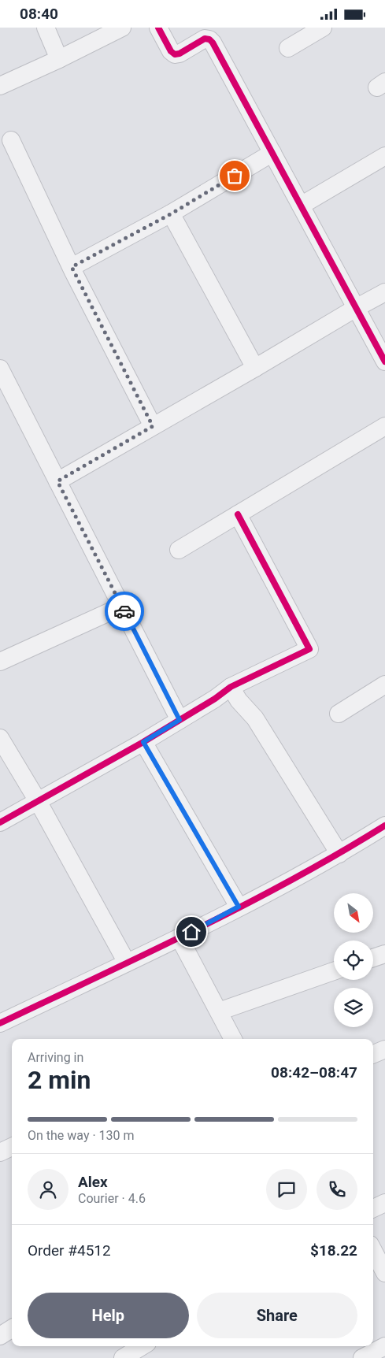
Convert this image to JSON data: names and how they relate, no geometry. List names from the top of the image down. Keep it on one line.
{"north":"bottom right","page":{"status":"08:40","heading":["2 min","Arriving in","08:42–08:47"],"panel":["Alex","Courier · 4.6","Order #4512","$18.22"],"bar":"On the way · 130 m","buttons":["Help","Share"]}}
